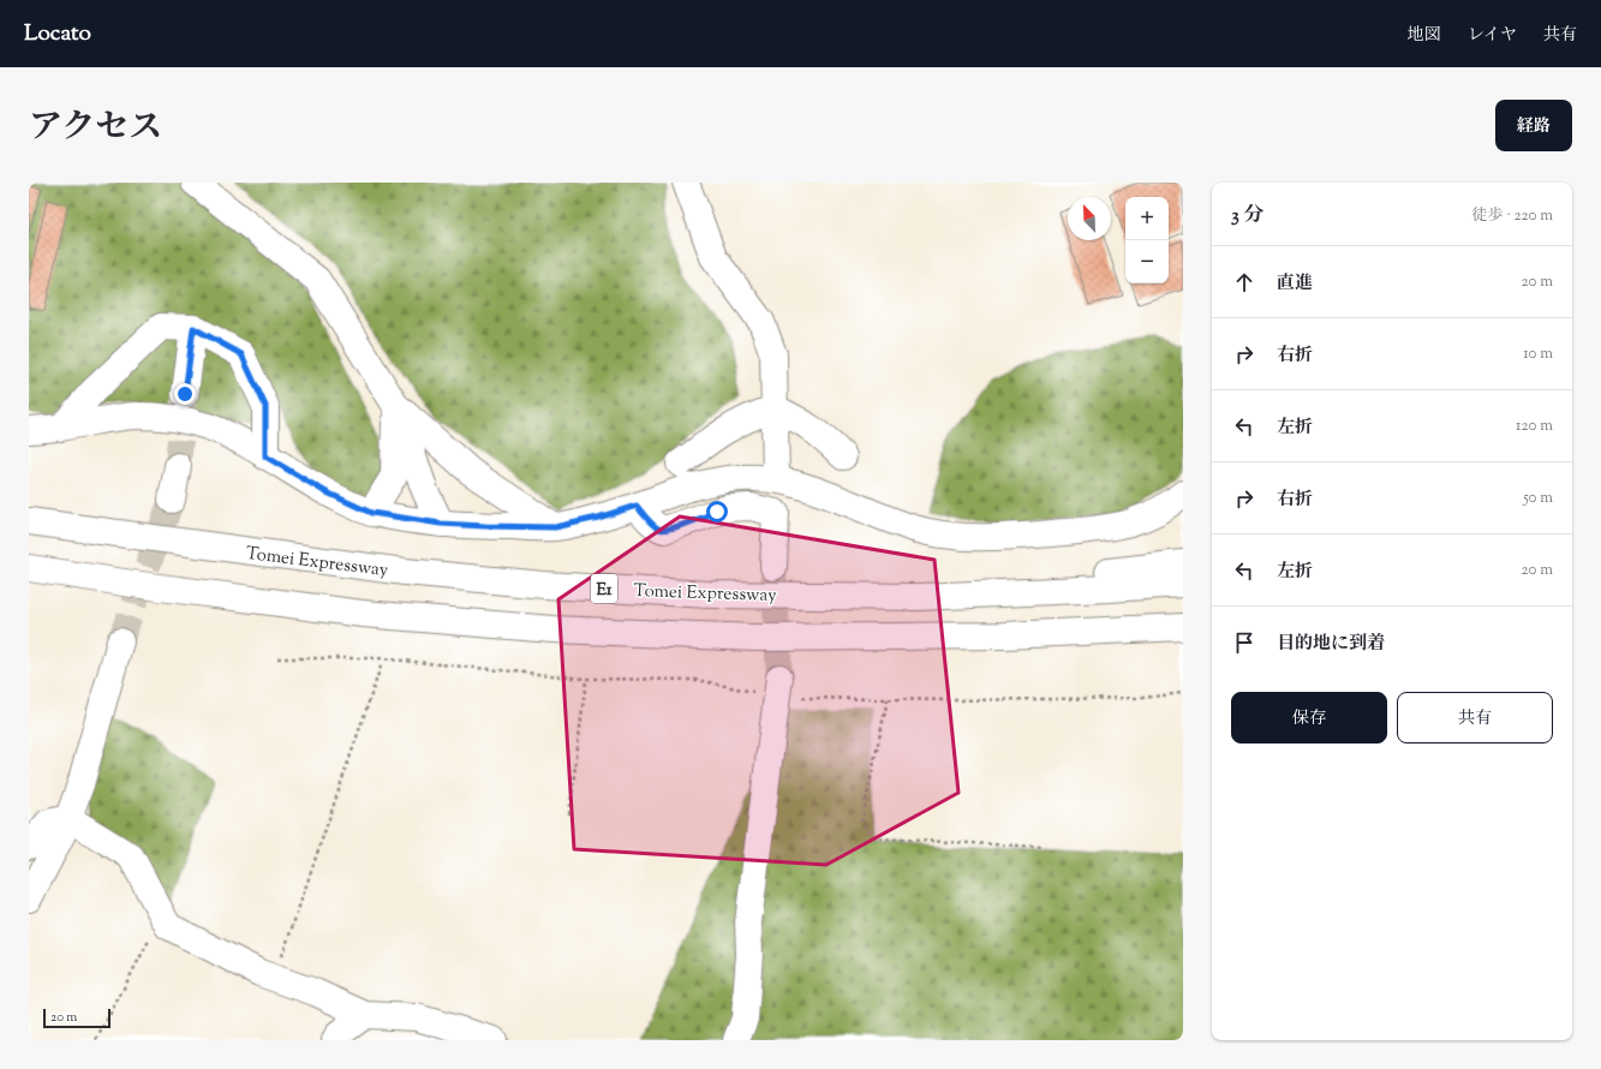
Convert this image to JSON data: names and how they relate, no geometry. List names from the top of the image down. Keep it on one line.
{"streets":{"main road":["Tomei Expressway","E1"]},"scale_bar":"20 m","north":"top left","page":{"header":"Locato","nav":["地図","レイヤ","共有"],"title":"アクセス","buttons":["経路",["保存","共有"]],"heading":["3 分","徒歩 · 220 m"],"map_buttons":["+","−"],"list":[["直進","20 m"],["右折","10 m"],["左折","120 m"],["右折","50 m"],["左折","20 m"],"目的地に到着"],"scale":"20 m"}}
